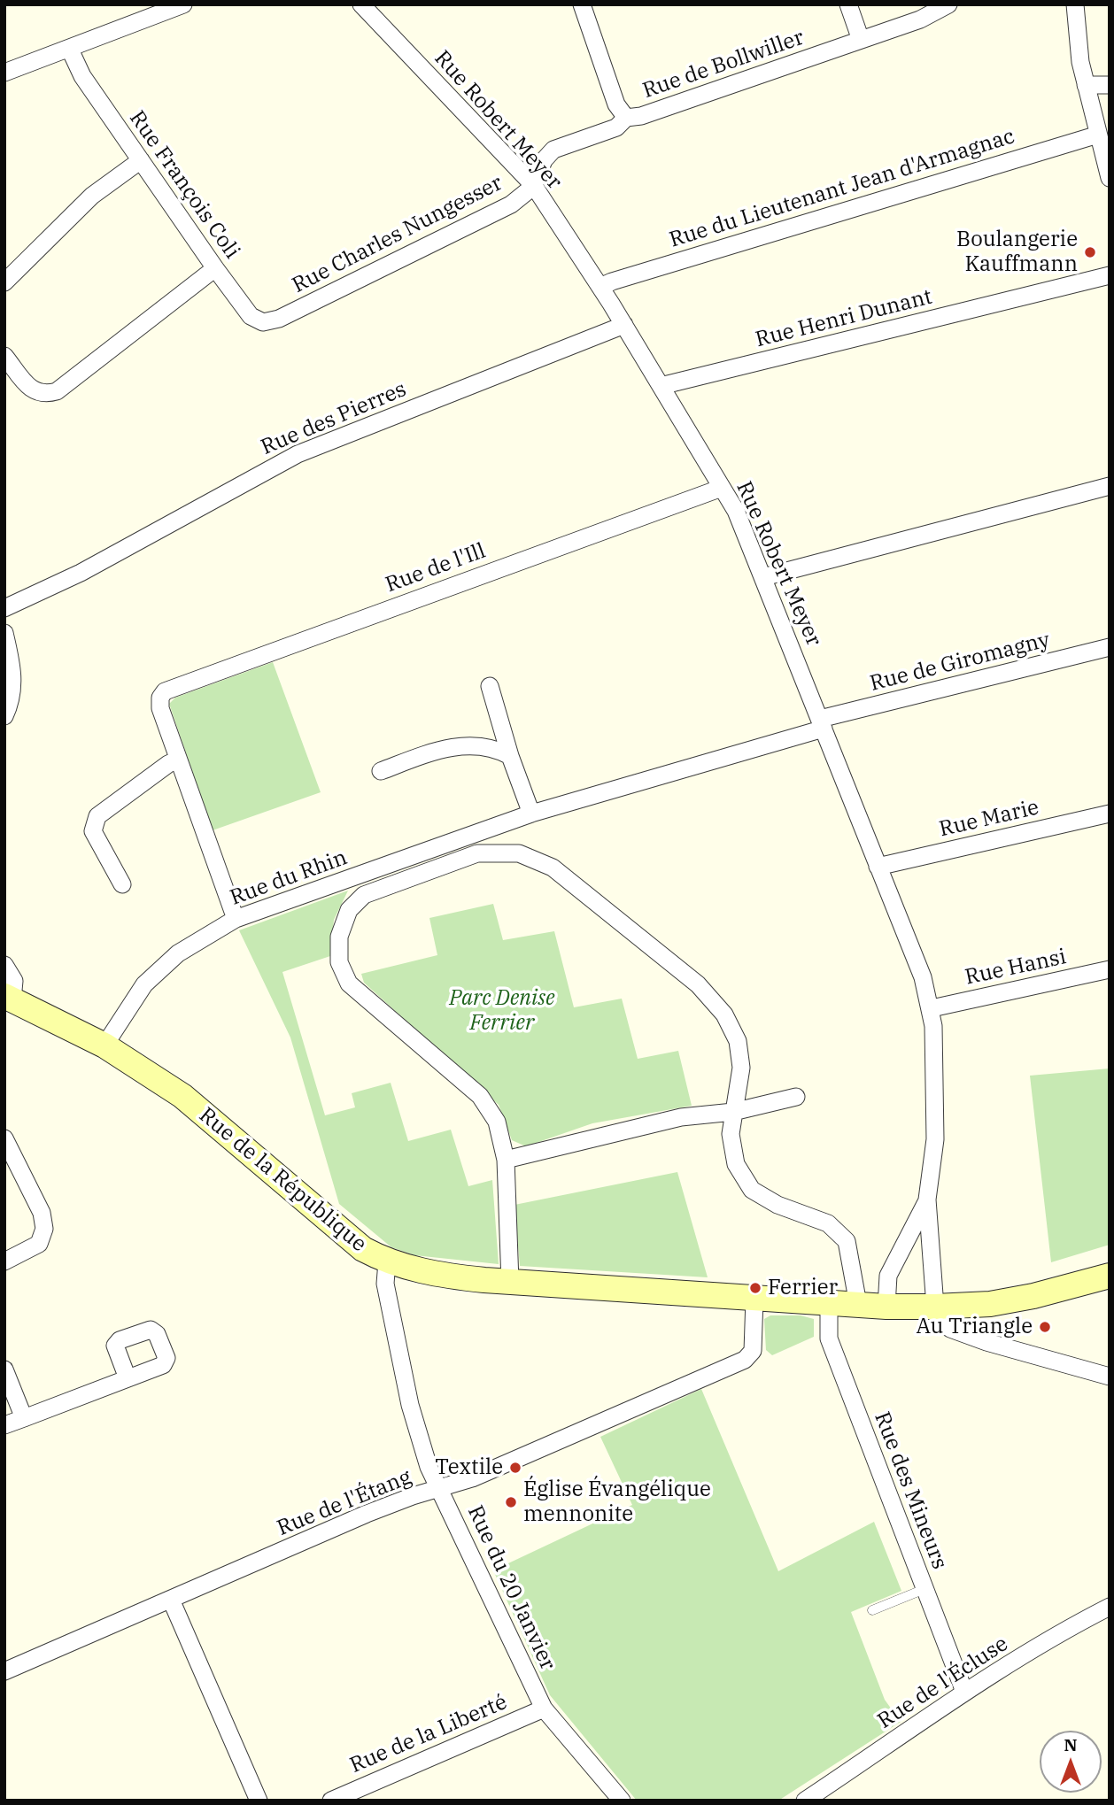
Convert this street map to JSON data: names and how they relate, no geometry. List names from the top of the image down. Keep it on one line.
{"streets":{"main road":["Rue de la République"],"street":["Rue de Bollwiller","Rue Robert Meyer","Rue François Coli","Rue du Lieutenant Jean d'Armagnac","Rue Charles Nungesser","Rue Henri Dunant","Rue des Pierres","Rue de l'Ill","Rue de Giromagny","Rue Marie","Rue du Rhin","Rue Hansi","Rue des Mineurs","Rue de l'Étang","Rue du 20 Janvier","Rue de l'Écluse","Rue de la Liberté"]},"crossings":[["Rue de Bollwiller","Rue Robert Meyer"],["Rue de Bollwiller","Rue Charles Nungesser"],["Rue Robert Meyer","Rue du Lieutenant Jean d'Armagnac"],["Rue Robert Meyer","Rue Charles Nungesser"],["Rue Robert Meyer","Rue Henri Dunant"],["Rue Robert Meyer","Rue des Pierres"],["Rue Robert Meyer","Rue de l'Ill"],["Rue Robert Meyer","Rue de Giromagny"],["Rue Robert Meyer","Rue Marie"],["Rue Robert Meyer","Rue du Rhin"],["Rue Robert Meyer","Rue Hansi"],["Rue Robert Meyer","Rue de la République"],["Rue François Coli","Rue Charles Nungesser"],["Rue de Giromagny","Rue du Rhin"],["Rue du Rhin","Rue de la République"],["Rue de la République","Rue des Mineurs"],["Rue de la République","Rue de l'Étang"],["Rue de la République","Rue du 20 Janvier"],["Rue des Mineurs","Rue de l'Écluse"],["Rue de l'Étang","Rue du 20 Janvier"],["Rue du 20 Janvier","Rue de la Liberté"]],"parks":["Parc Denise Ferrier"],"places":["Boulangerie Kauffmann","Ferrier","Au Triangle","Textile","Église Évangélique mennonite"],"north":"top"}
